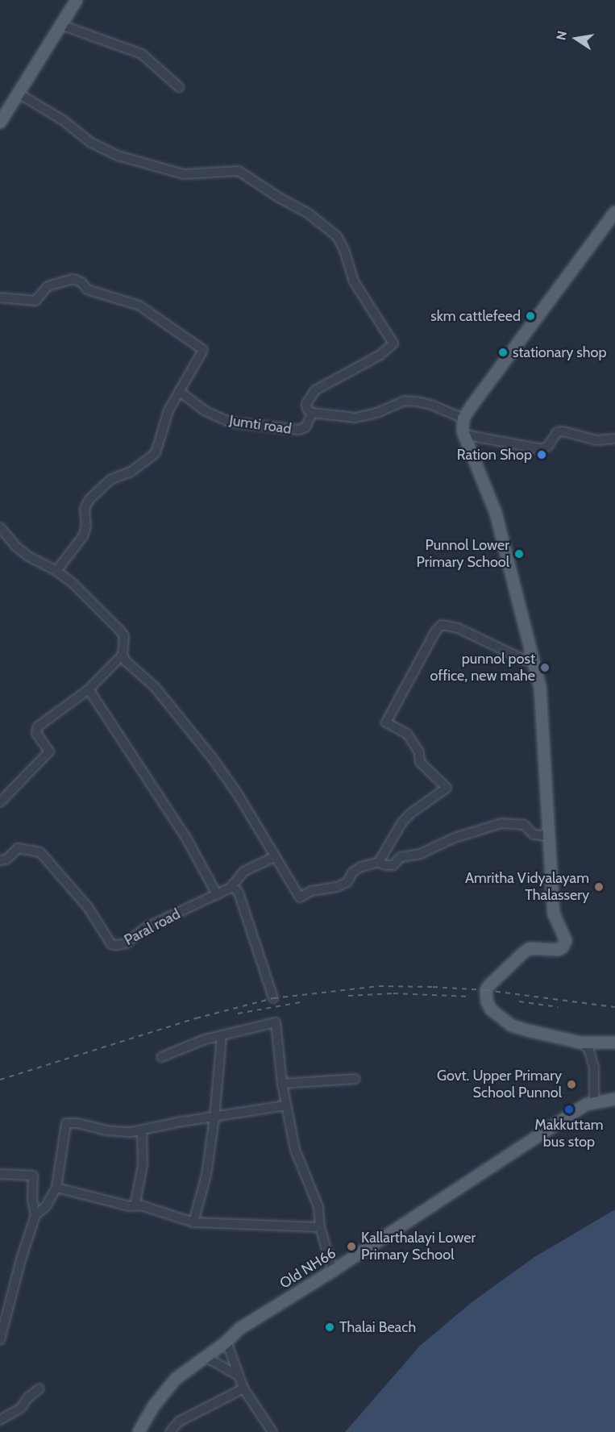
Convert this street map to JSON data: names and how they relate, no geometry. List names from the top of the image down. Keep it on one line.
{"streets":{"main road":["Old NH66"],"street":["Jumti road","Paral road"]},"places":["skm cattlefeed","stationary shop","Ration Shop","Punnol Lower Primary School","punnol post office, new mahe","Amritha Vidyalayam Thalassery","Govt. Upper Primary School Punnol","Makkuttam bus stop","Kallarthalayi Lower Primary School","Thalai Beach"],"north":"left"}
